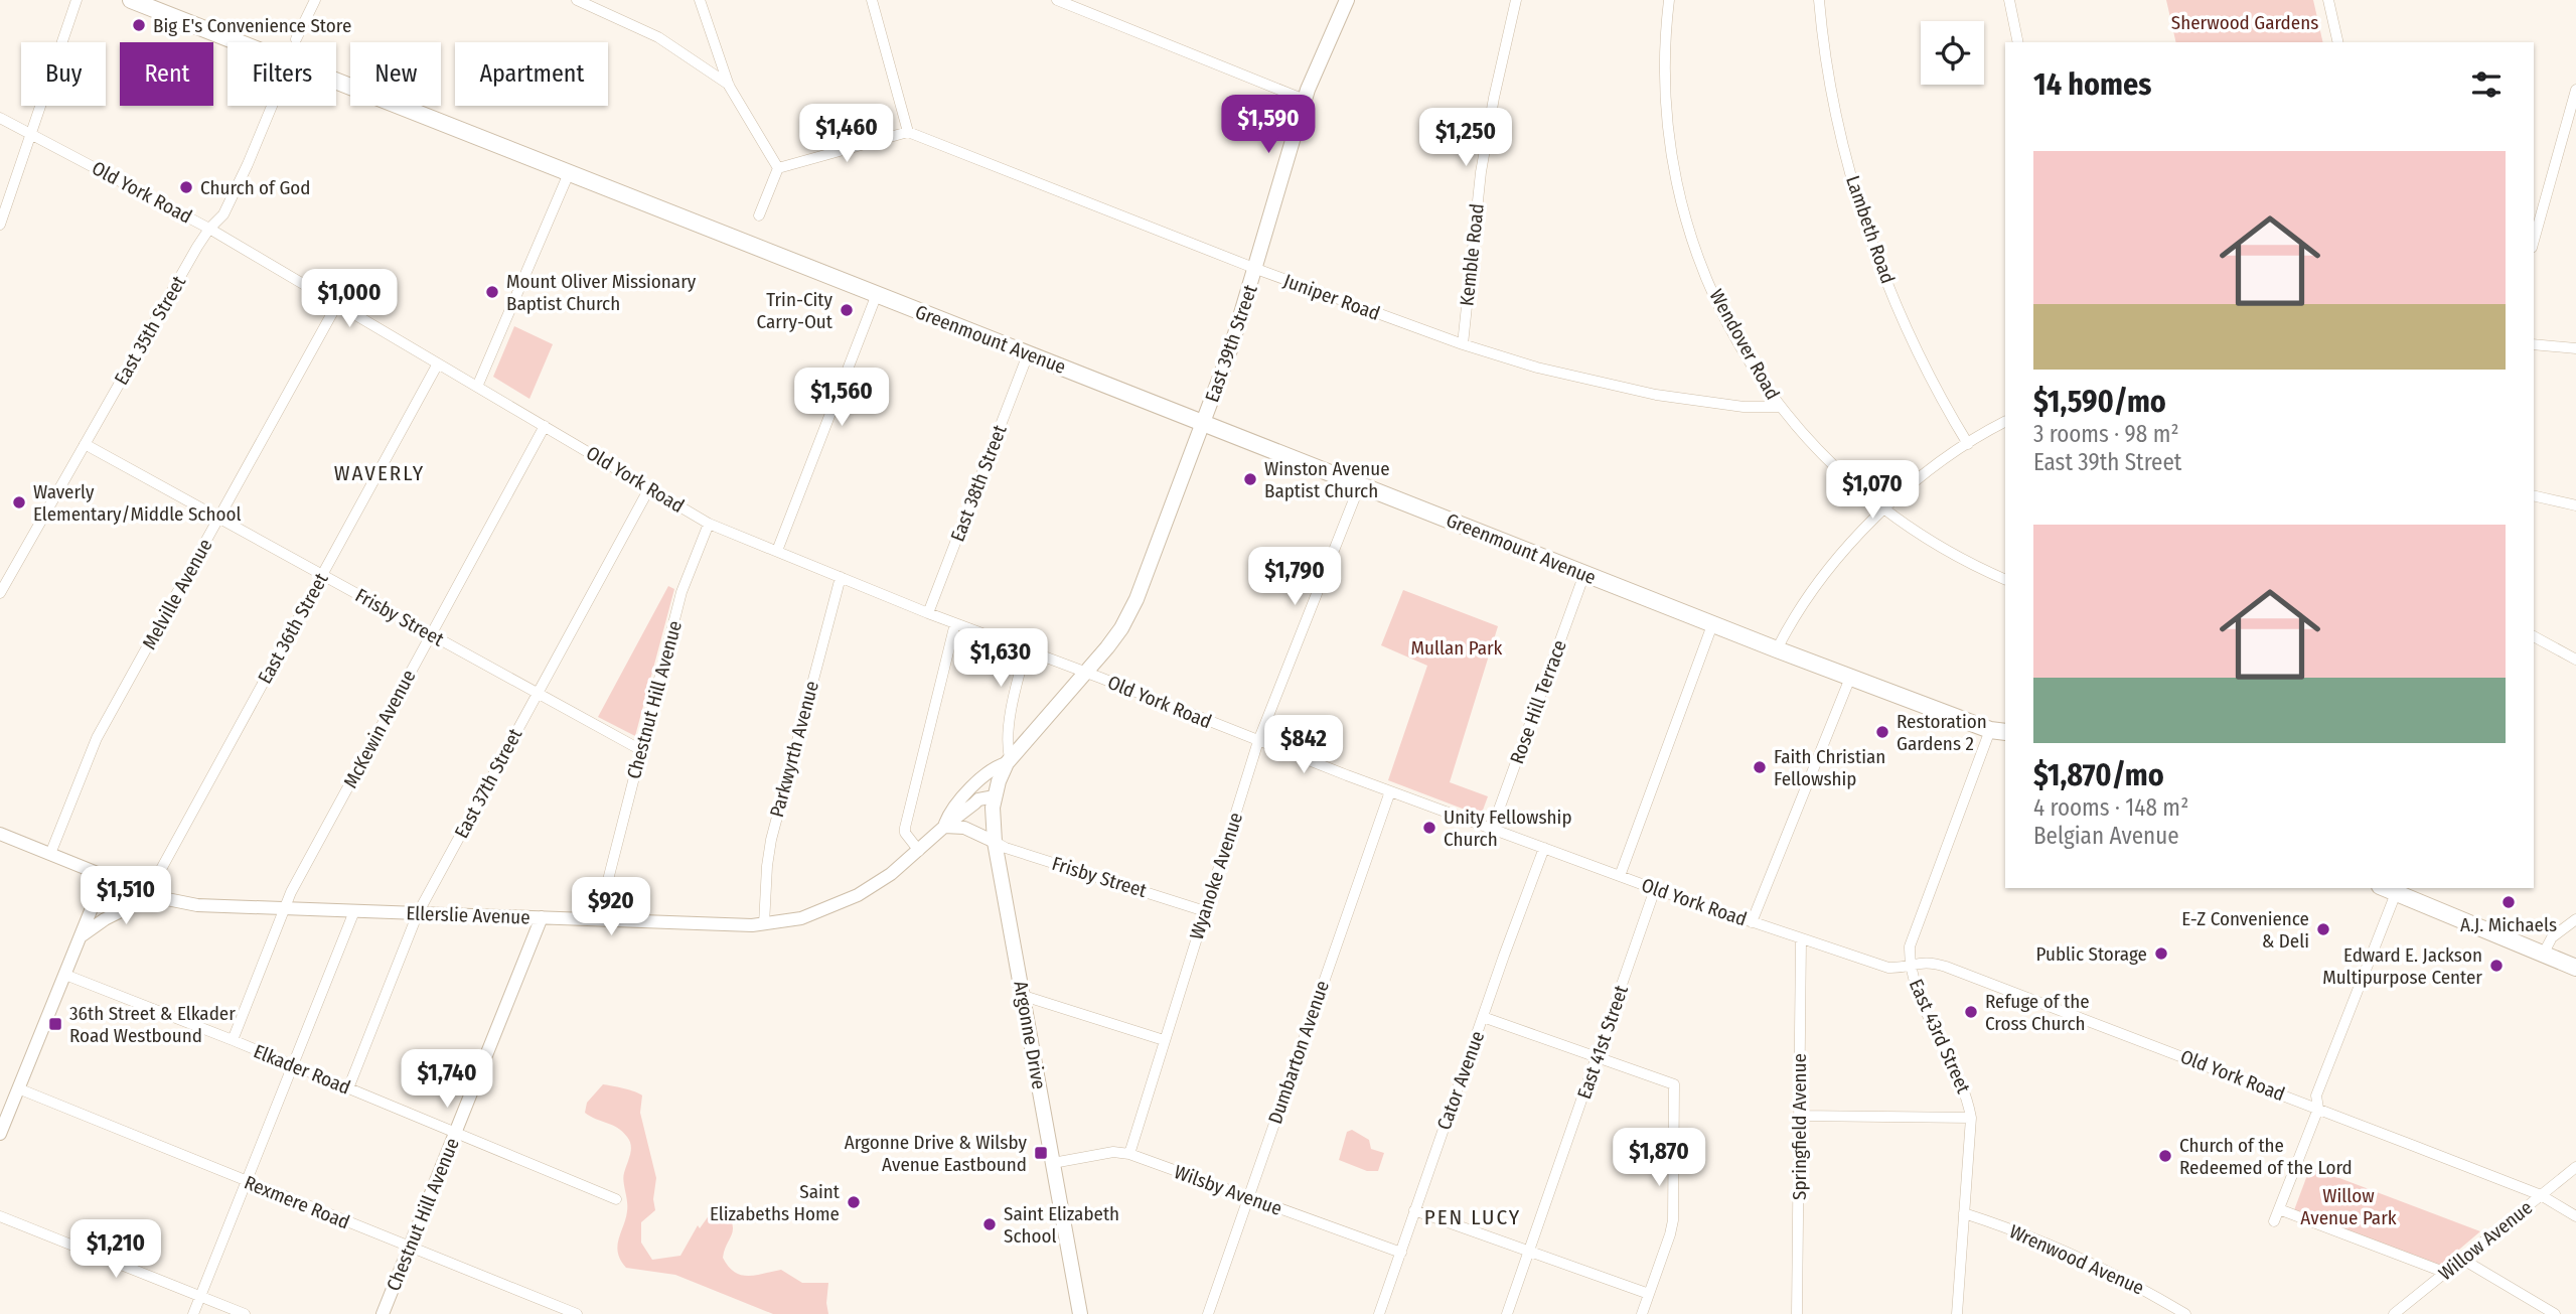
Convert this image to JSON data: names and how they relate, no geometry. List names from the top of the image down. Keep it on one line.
{"streets":{"main road":["Greenmount Avenue","East 39th Street","Argonne Drive"],"street":["Old York Road","Lambeth Road","Kemble Road","Juniper Road","East 35th Street","Wendover Road","East 38th Street","Melville Avenue","Frisby Street","East 36th Street","Chestnut Hill Avenue","Rose Hill Terrace","McKewin Avenue","Parkwyrth Avenue","East 37th Street","Wyanoke Avenue","Ellerslie Avenue","East 43rd Street","East 41st Street","Dumbarton Avenue","Elkader Road","Cator Avenue","Springfield Avenue","Wilsby Avenue","Rexmere Road","Willow Avenue","Wrenwood Avenue"]},"crossings":[["Old York Road","East 35th Street"],["Old York Road","East 39th Street"],["Old York Road","East 38th Street"],["Old York Road","Melville Avenue"],["Old York Road","East 36th Street"],["Old York Road","Chestnut Hill Avenue"],["Old York Road","Rose Hill Terrace"],["Old York Road","McKewin Avenue"],["Old York Road","Parkwyrth Avenue"],["Old York Road","East 37th Street"],["Old York Road","Wyanoke Avenue"],["Old York Road","East 43rd Street"],["Old York Road","East 41st Street"],["Old York Road","Dumbarton Avenue"],["Old York Road","Cator Avenue"],["Old York Road","Springfield Avenue"],["Old York Road","Willow Avenue"],["Kemble Road","Juniper Road"],["Juniper Road","East 39th Street"],["Juniper Road","Wendover Road"],["East 35th Street","Frisby Street"],["Greenmount Avenue","East 39th Street"],["Greenmount Avenue","East 38th Street"],["Greenmount Avenue","Rose Hill Terrace"],["Greenmount Avenue","Wyanoke Avenue"],["Greenmount Avenue","East 43rd Street"],["Melville Avenue","Frisby Street"],["Melville Avenue","Ellerslie Avenue"],["Frisby Street","East 36th Street"],["Frisby Street","Chestnut Hill Avenue"],["Frisby Street","McKewin Avenue"],["Frisby Street","East 37th Street"],["Frisby Street","Wyanoke Avenue"],["Frisby Street","Argonne Drive"],["East 36th Street","Ellerslie Avenue"],["Chestnut Hill Avenue","Ellerslie Avenue"],["Chestnut Hill Avenue","Elkader Road"],["Chestnut Hill Avenue","Rexmere Road"],["McKewin Avenue","Ellerslie Avenue"],["McKewin Avenue","Elkader Road"],["Parkwyrth Avenue","Ellerslie Avenue"],["East 37th Street","Ellerslie Avenue"],["East 37th Street","Elkader Road"],["Wyanoke Avenue","Wilsby Avenue"],["Ellerslie Avenue","Argonne Drive"],["Argonne Drive","Wilsby Avenue"],["East 43rd Street","Wrenwood Avenue"],["Dumbarton Avenue","Wilsby Avenue"],["Cator Avenue","Wilsby Avenue"]],"districts":["WAVERLY","PEN LUCY"],"parks":["Sherwood Gardens","Mullan Park","Willow Avenue Park"],"places":{"other":["Big E's Convenience Store","Church of God","Mount Oliver Missionary Baptist Church","Trin-City Carry-Out","Winston Avenue Baptist Church","Waverly Elementary/Middle School","Restoration Gardens 2","Faith Christian Fellowship","Unity Fellowship Church","A.J. Michaels","E-Z Convenience & Deli","Public Storage","Edward E. Jackson Multipurpose Center","Refuge of the Cross Church","Church of the Redeemed of the Lord","Saint Elizabeths Home","Saint Elizabeth School"],"transit":["36th Street & Elkader Road Westbound","Argonne Drive & Wilsby Avenue Eastbound"]},"page":{"chip":["Buy","Rent","Filters","New","Apartment"],"heading":"14 homes","price":["$1,590","$1,460","$1,250","$1,000","$1,560","$1,070","$1,790","$1,630","$842","$1,510","$920","$1,740","$1,870","$1,210"],"list":[{"name":"$1,590/mo","note":"3 rooms · 98 m² · East 39th Street"},{"name":"$1,870/mo","note":"4 rooms · 148 m² · Belgian Avenue"}]}}
